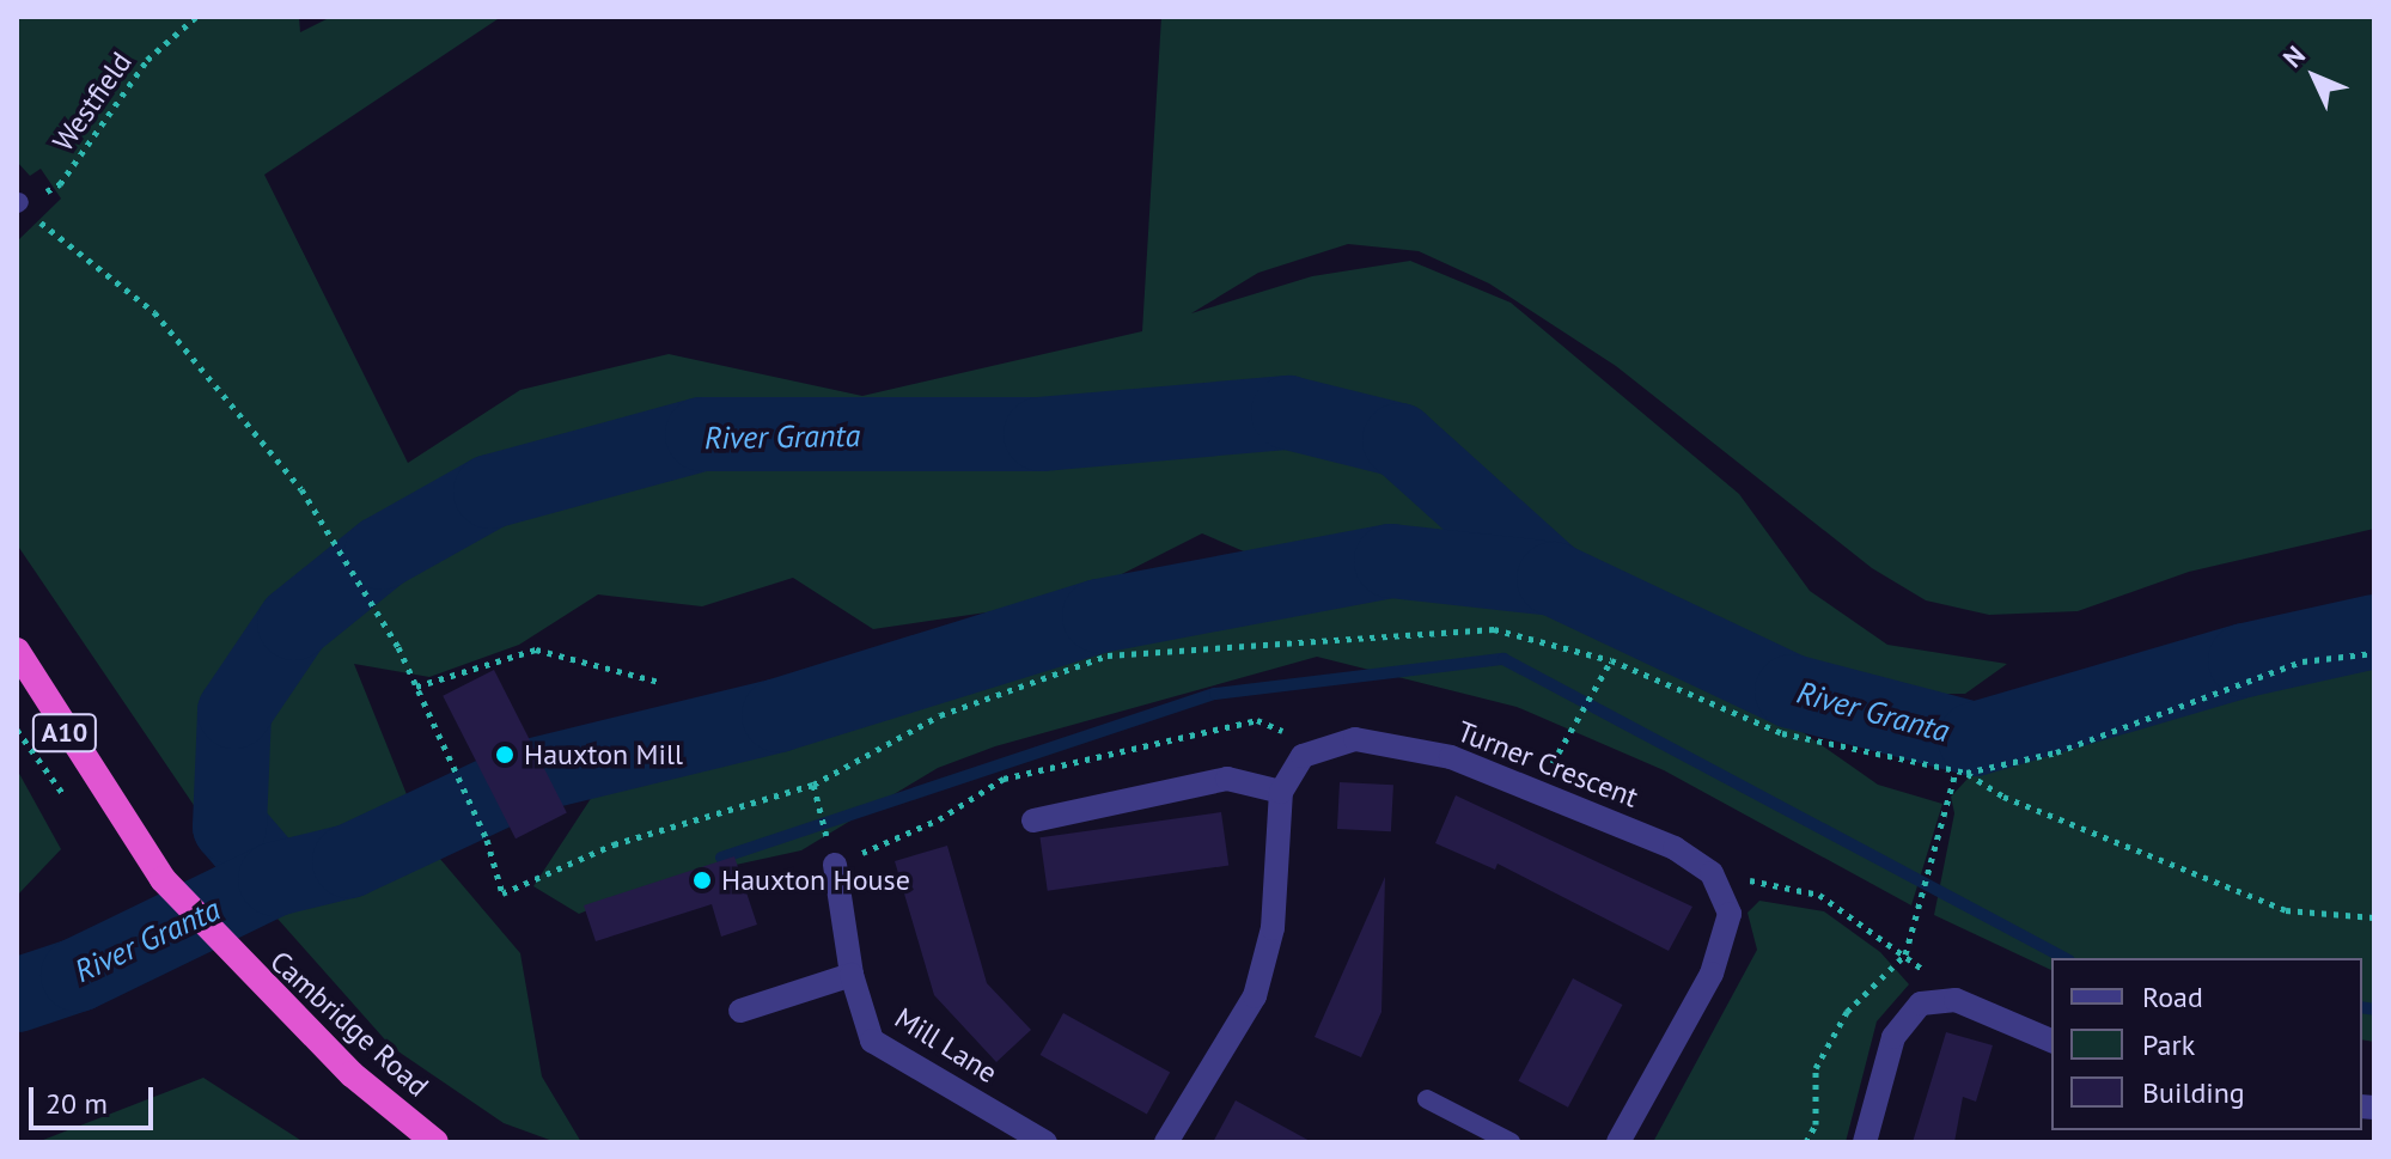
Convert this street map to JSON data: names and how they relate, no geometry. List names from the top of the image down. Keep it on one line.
{"streets":{"highway":["A10","Cambridge Road"],"street":["Turner Crescent","Mill Lane"],"path":["Westfield"]},"water":["River Granta"],"places":["Hauxton Mill","Hauxton House"],"legend":["Road","Park","Building"],"scale_bar":"20 m","north":"top left"}
